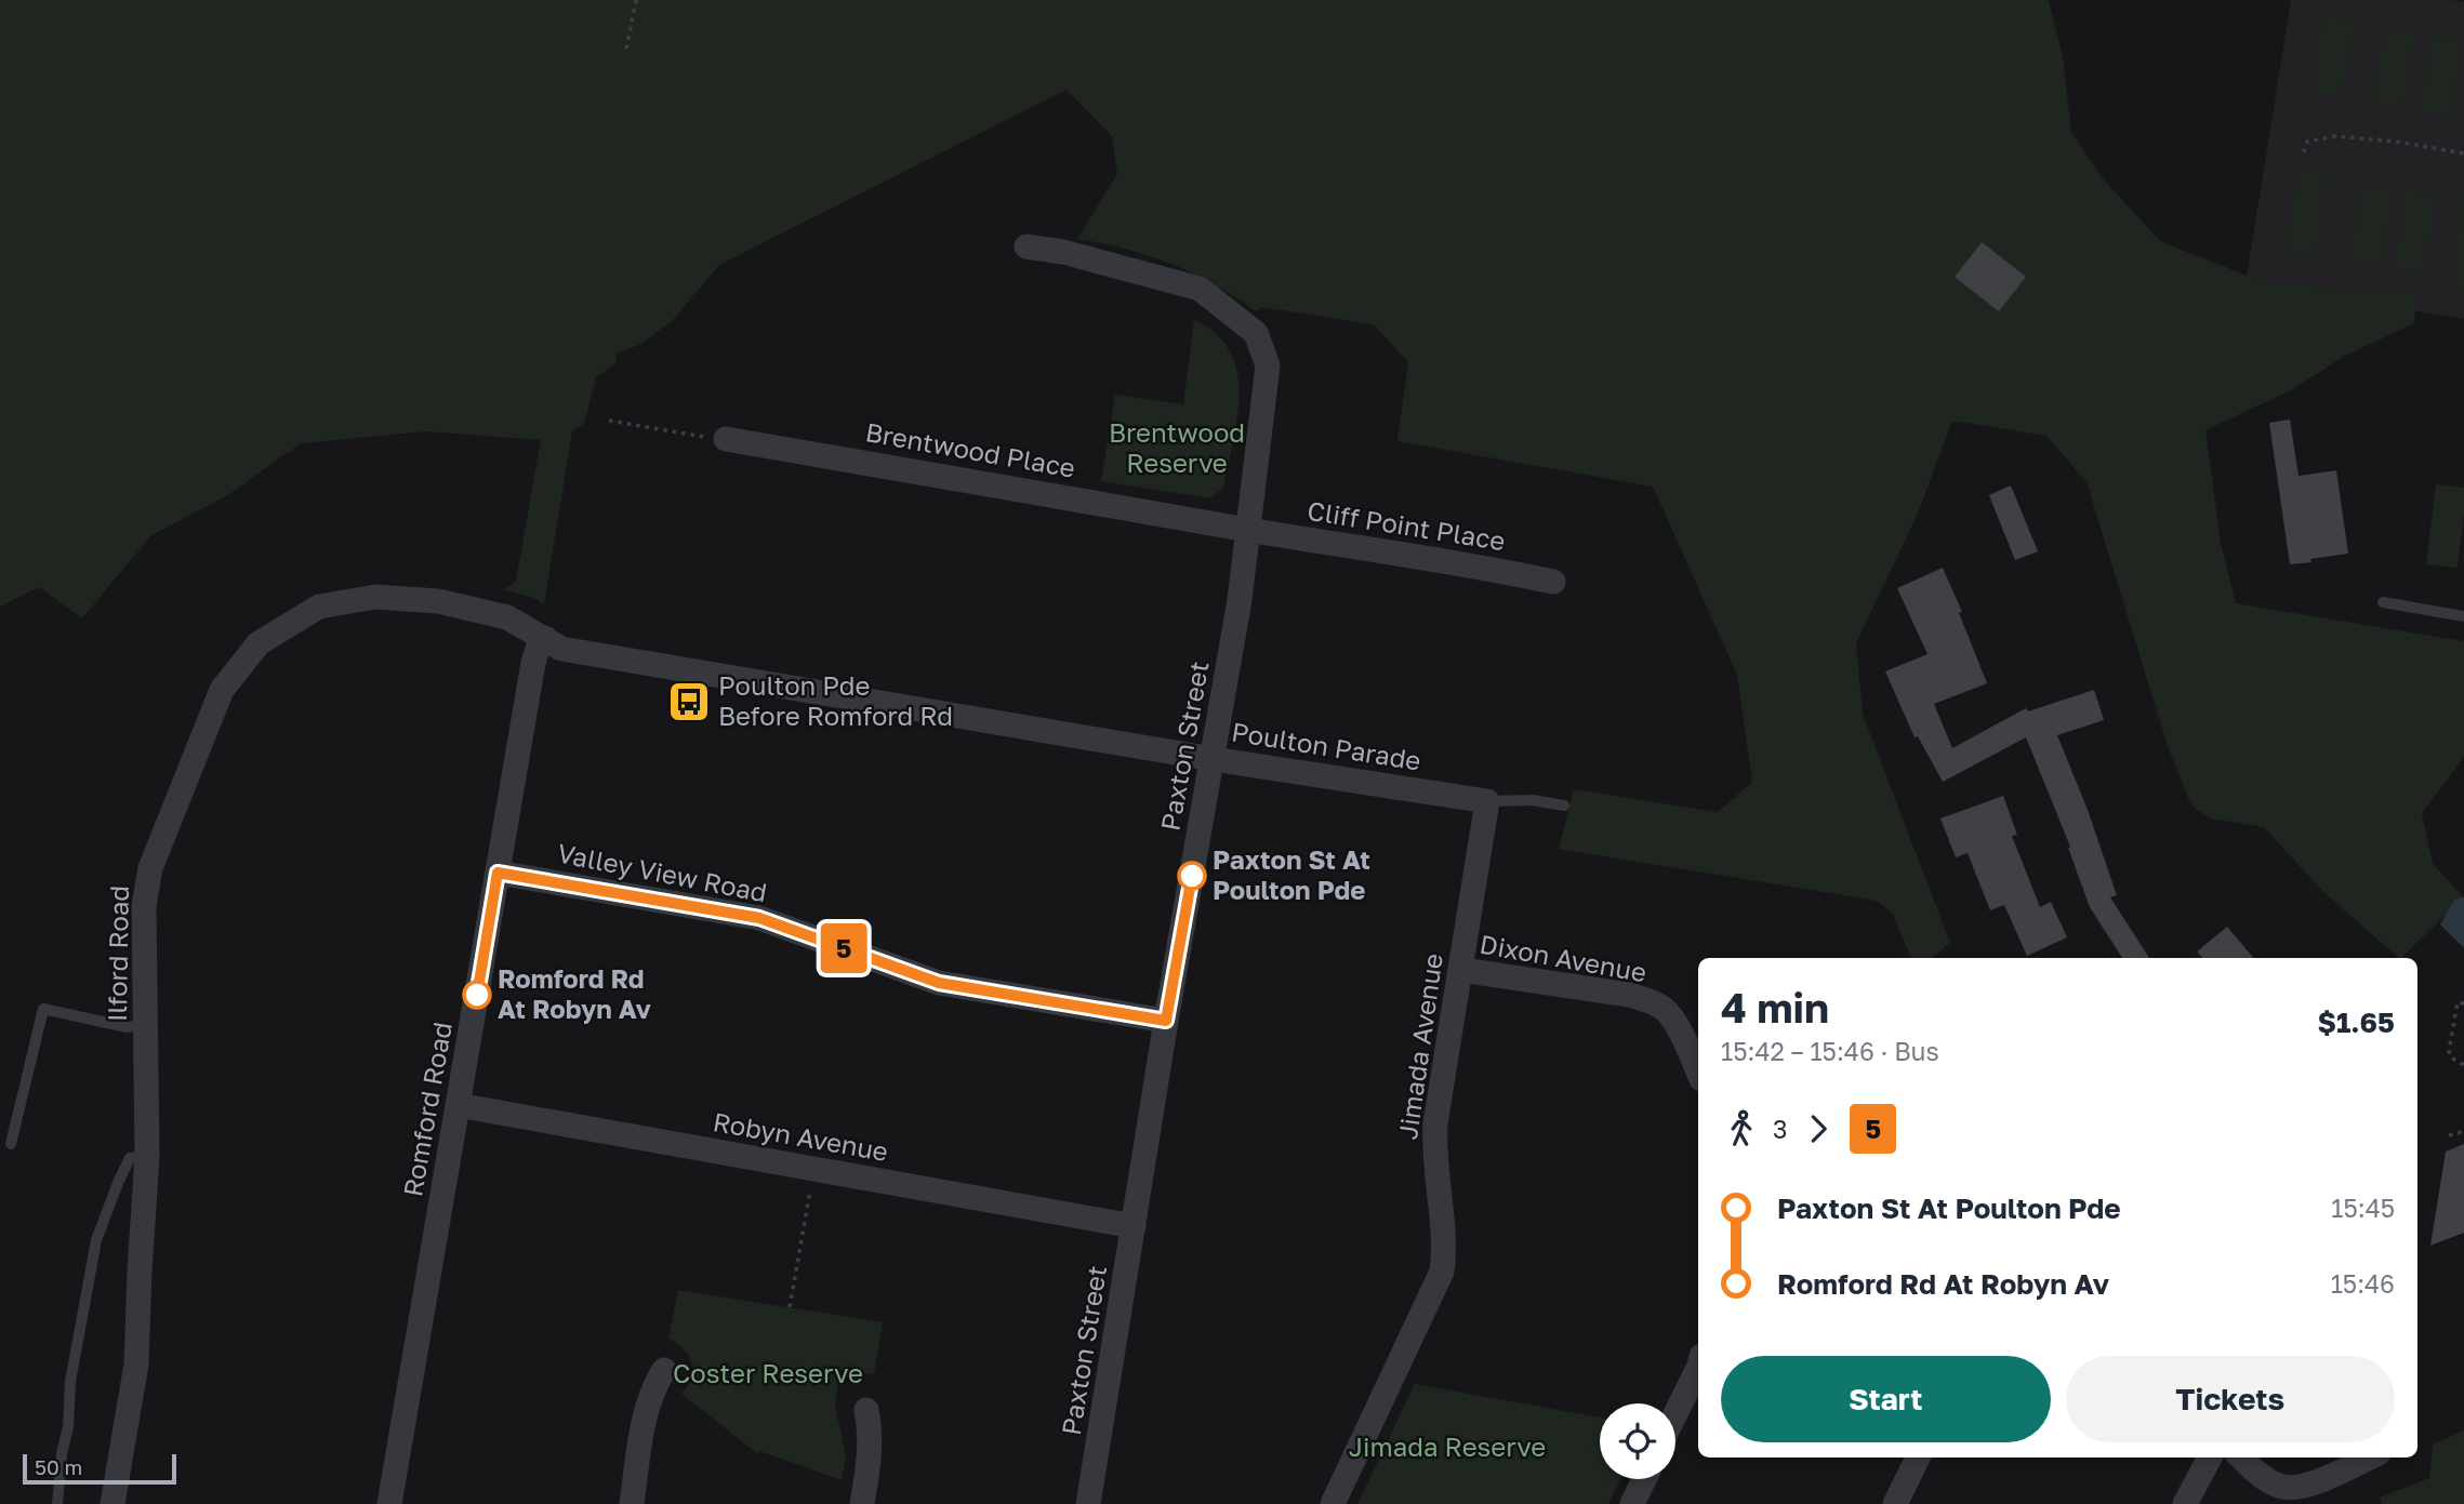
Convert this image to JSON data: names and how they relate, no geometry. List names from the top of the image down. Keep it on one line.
{"streets":{"street":["Brentwood Place","Cliff Point Place","Paxton Street","Poulton Parade","Valley View Road","Ilford Road","Dixon Avenue","Jimada Avenue","Romford Road","Robyn Avenue"]},"crossings":[["Brentwood Place","Cliff Point Place"],["Brentwood Place","Paxton Street"],["Cliff Point Place","Paxton Street"],["Paxton Street","Poulton Parade"],["Paxton Street","Valley View Road"],["Paxton Street","Robyn Avenue"],["Poulton Parade","Ilford Road"],["Poulton Parade","Jimada Avenue"],["Poulton Parade","Romford Road"],["Valley View Road","Romford Road"],["Ilford Road","Romford Road"],["Dixon Avenue","Jimada Avenue"],["Romford Road","Robyn Avenue"]],"parks":["Brentwood Reserve","Coster Reserve","Jimada Reserve"],"places":{"bus stop":["Poulton Pde Before Romford Rd"],"other":["Paxton St At Poulton Pde","Romford Rd At Robyn Av"]},"lines":["bus line 5"],"scale_bar":"50 m","page":{"on_map":"5","heading":["4 min","15:42 – 15:46 · Bus","$1.65"],"legs":["3","5"],"list":[{"name":"Paxton St At Poulton Pde","value":"15:45"},{"name":"Romford Rd At Robyn Av","value":"15:46"}],"buttons":["Start","Tickets"],"scale":"50 m"}}
